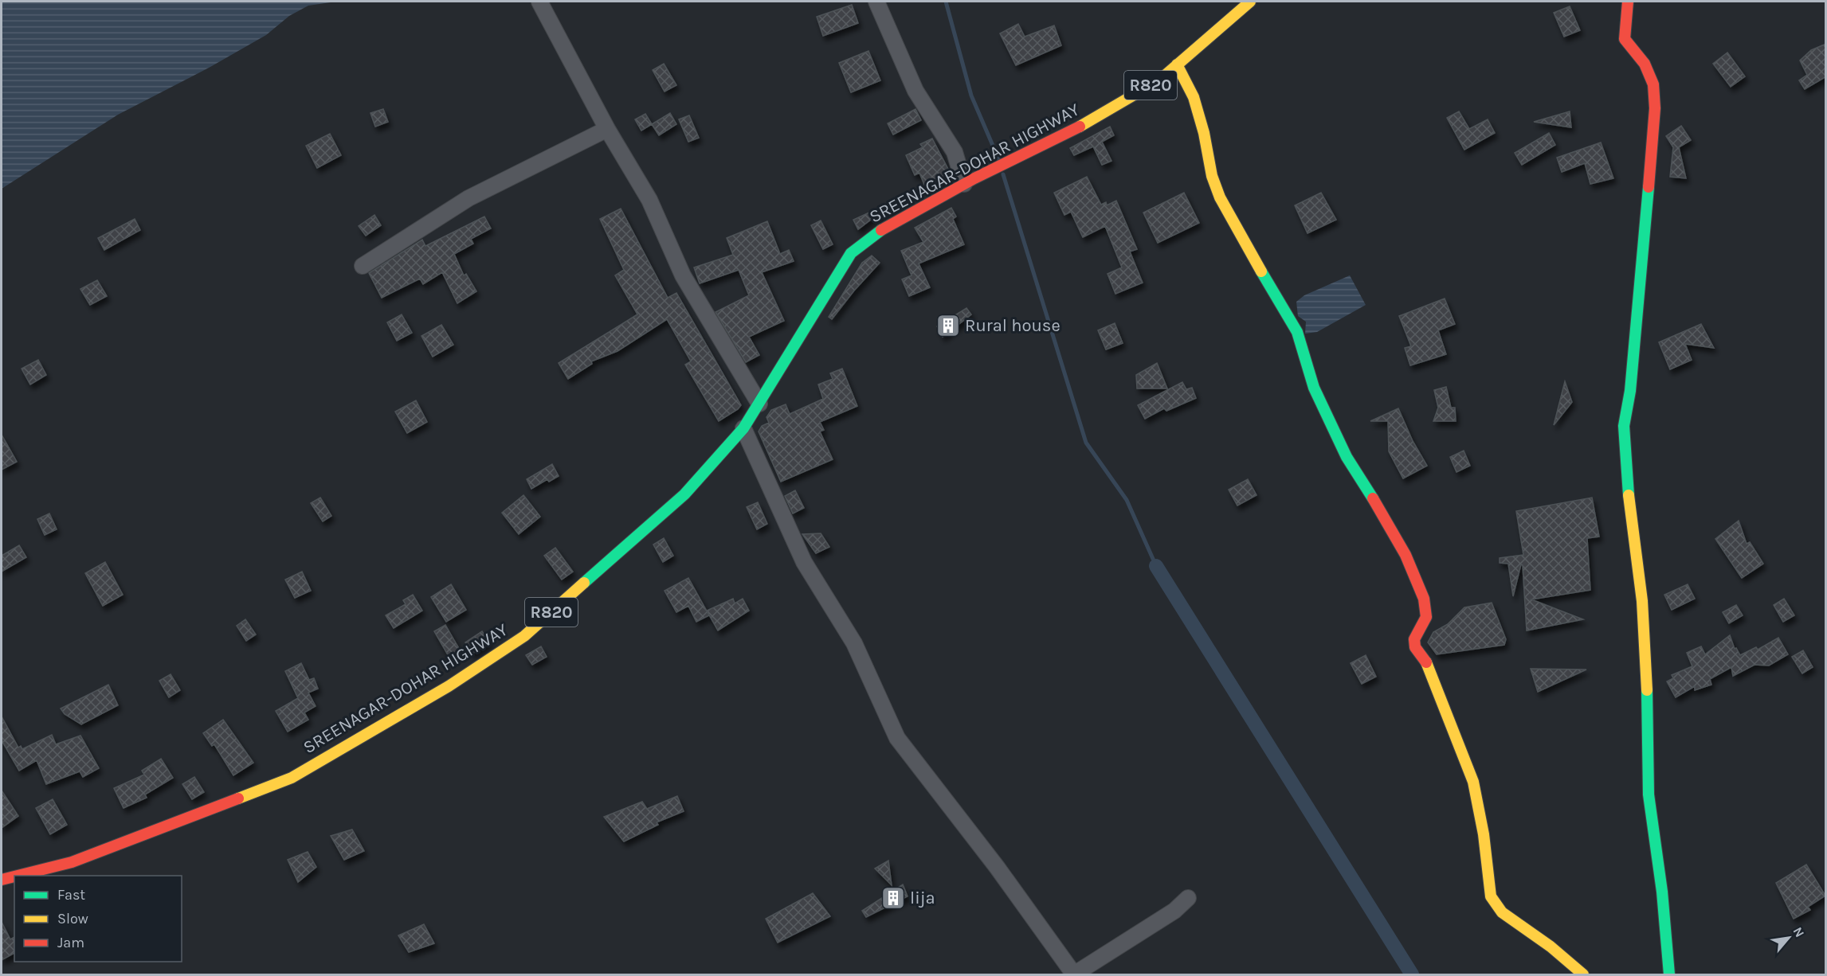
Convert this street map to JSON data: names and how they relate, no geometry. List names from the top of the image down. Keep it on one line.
{"streets":{"street":["R820","SREENAGAR-DOHAR HIGHWAY"]},"places":{"building":["Rural house","lija"]},"legend":["Fast","Slow","Jam"],"north":"top right"}
